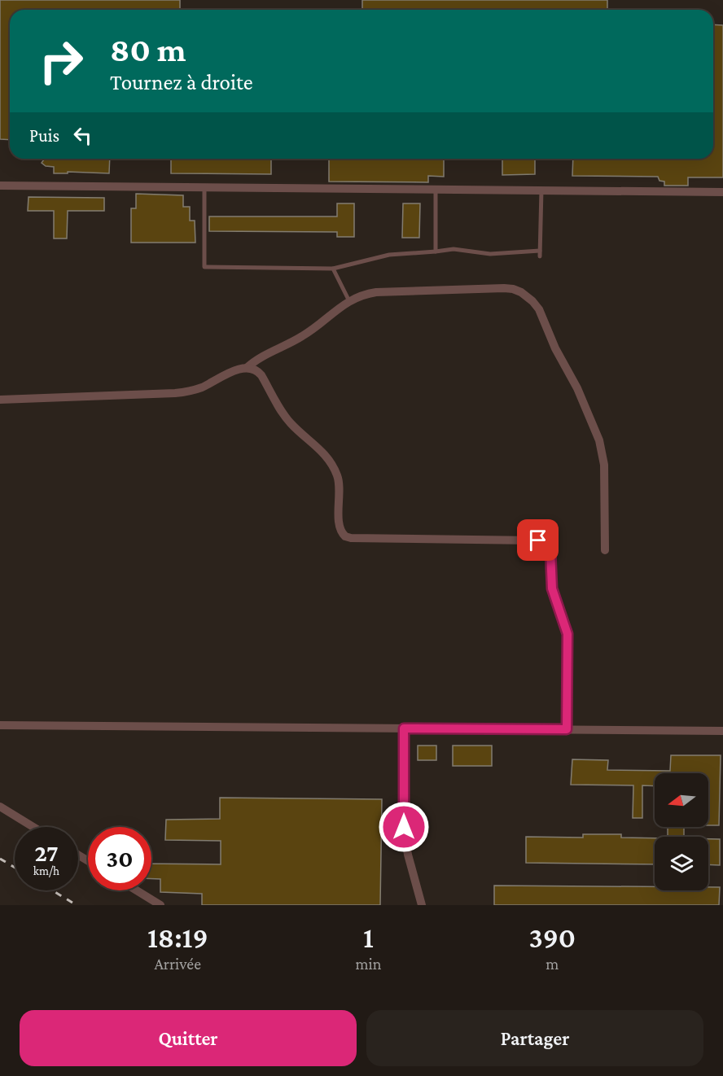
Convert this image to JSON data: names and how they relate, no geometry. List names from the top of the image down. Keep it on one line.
{"north":"left","page":{"turn":["80 m","Tournez à droite"],"then":"Puis","speed":"27 km/h","limit":"30","eta":["18:19","Arrivée","1","min","390","m"],"buttons":["Quitter","Partager"]}}
